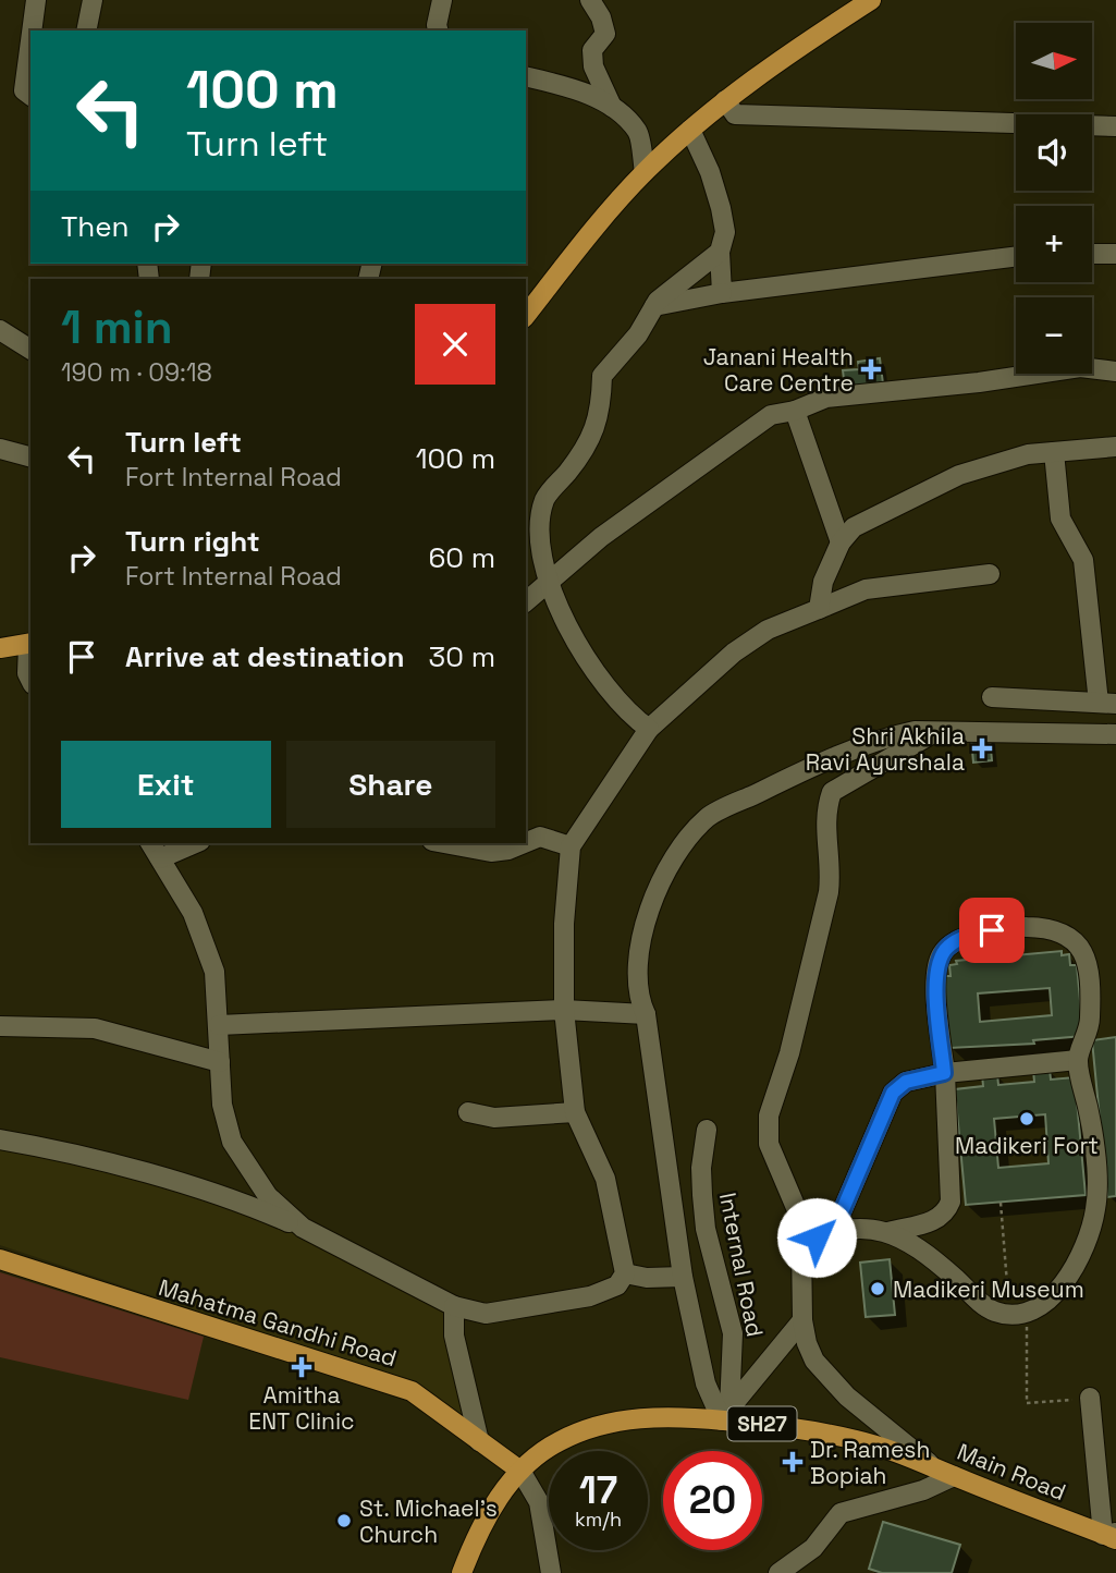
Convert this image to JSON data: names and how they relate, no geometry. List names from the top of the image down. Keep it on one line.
{"streets":{"main road":["Mahatma Gandhi Road","SH27","Main Road"],"street":["Internal Road"]},"crossings":[["Internal Road","Main Road"],["Mahatma Gandhi Road","Main Road"]],"places":{"health":["Janani Health Care Centre","Shri Akhila Ravi Ayurshala","Amitha ENT Clinic","Dr. Ramesh Bopiah"],"other":["Madikeri Fort","Madikeri Museum","St. Michael's Church"]},"north":"right","page":{"map_buttons":["+","−"],"turn":["100 m","Turn left"],"then":"Then","heading":["1 min","190 m · 09:18"],"list":[{"name":"Turn left","note":"Fort Internal Road","value":"100 m"},{"name":"Turn right","note":"Fort Internal Road","value":"60 m"},{"name":"Arrive at destination","value":"30 m"}],"buttons":["Exit","Share"],"speed":"17 km/h","limit":"20"}}
